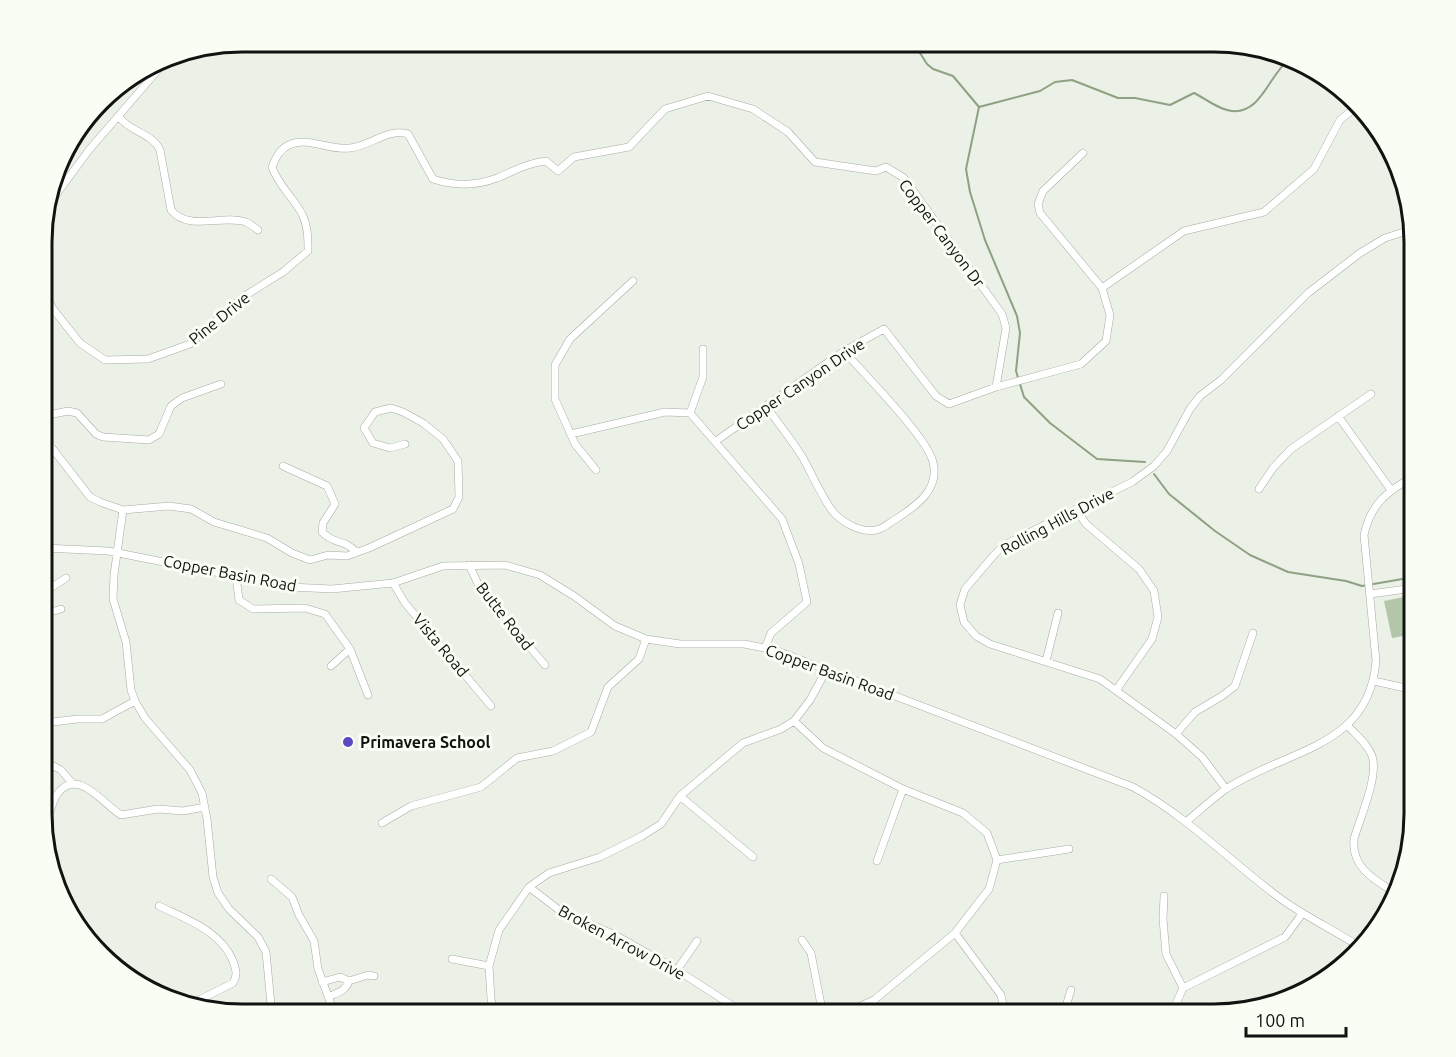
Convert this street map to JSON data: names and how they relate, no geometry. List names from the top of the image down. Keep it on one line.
{"streets":{"street":["Copper Canyon Dr","Pine Drive","Copper Canyon Drive","Rolling Hills Drive","Copper Basin Road","Butte Road","Vista Road","Broken Arrow Drive"]},"crossings":[["Copper Canyon Dr","Pine Drive"],["Copper Canyon Dr","Copper Canyon Drive"],["Copper Basin Road","Butte Road"],["Copper Basin Road","Vista Road"]],"places":["Primavera School"],"scale_bar":"100 m"}
